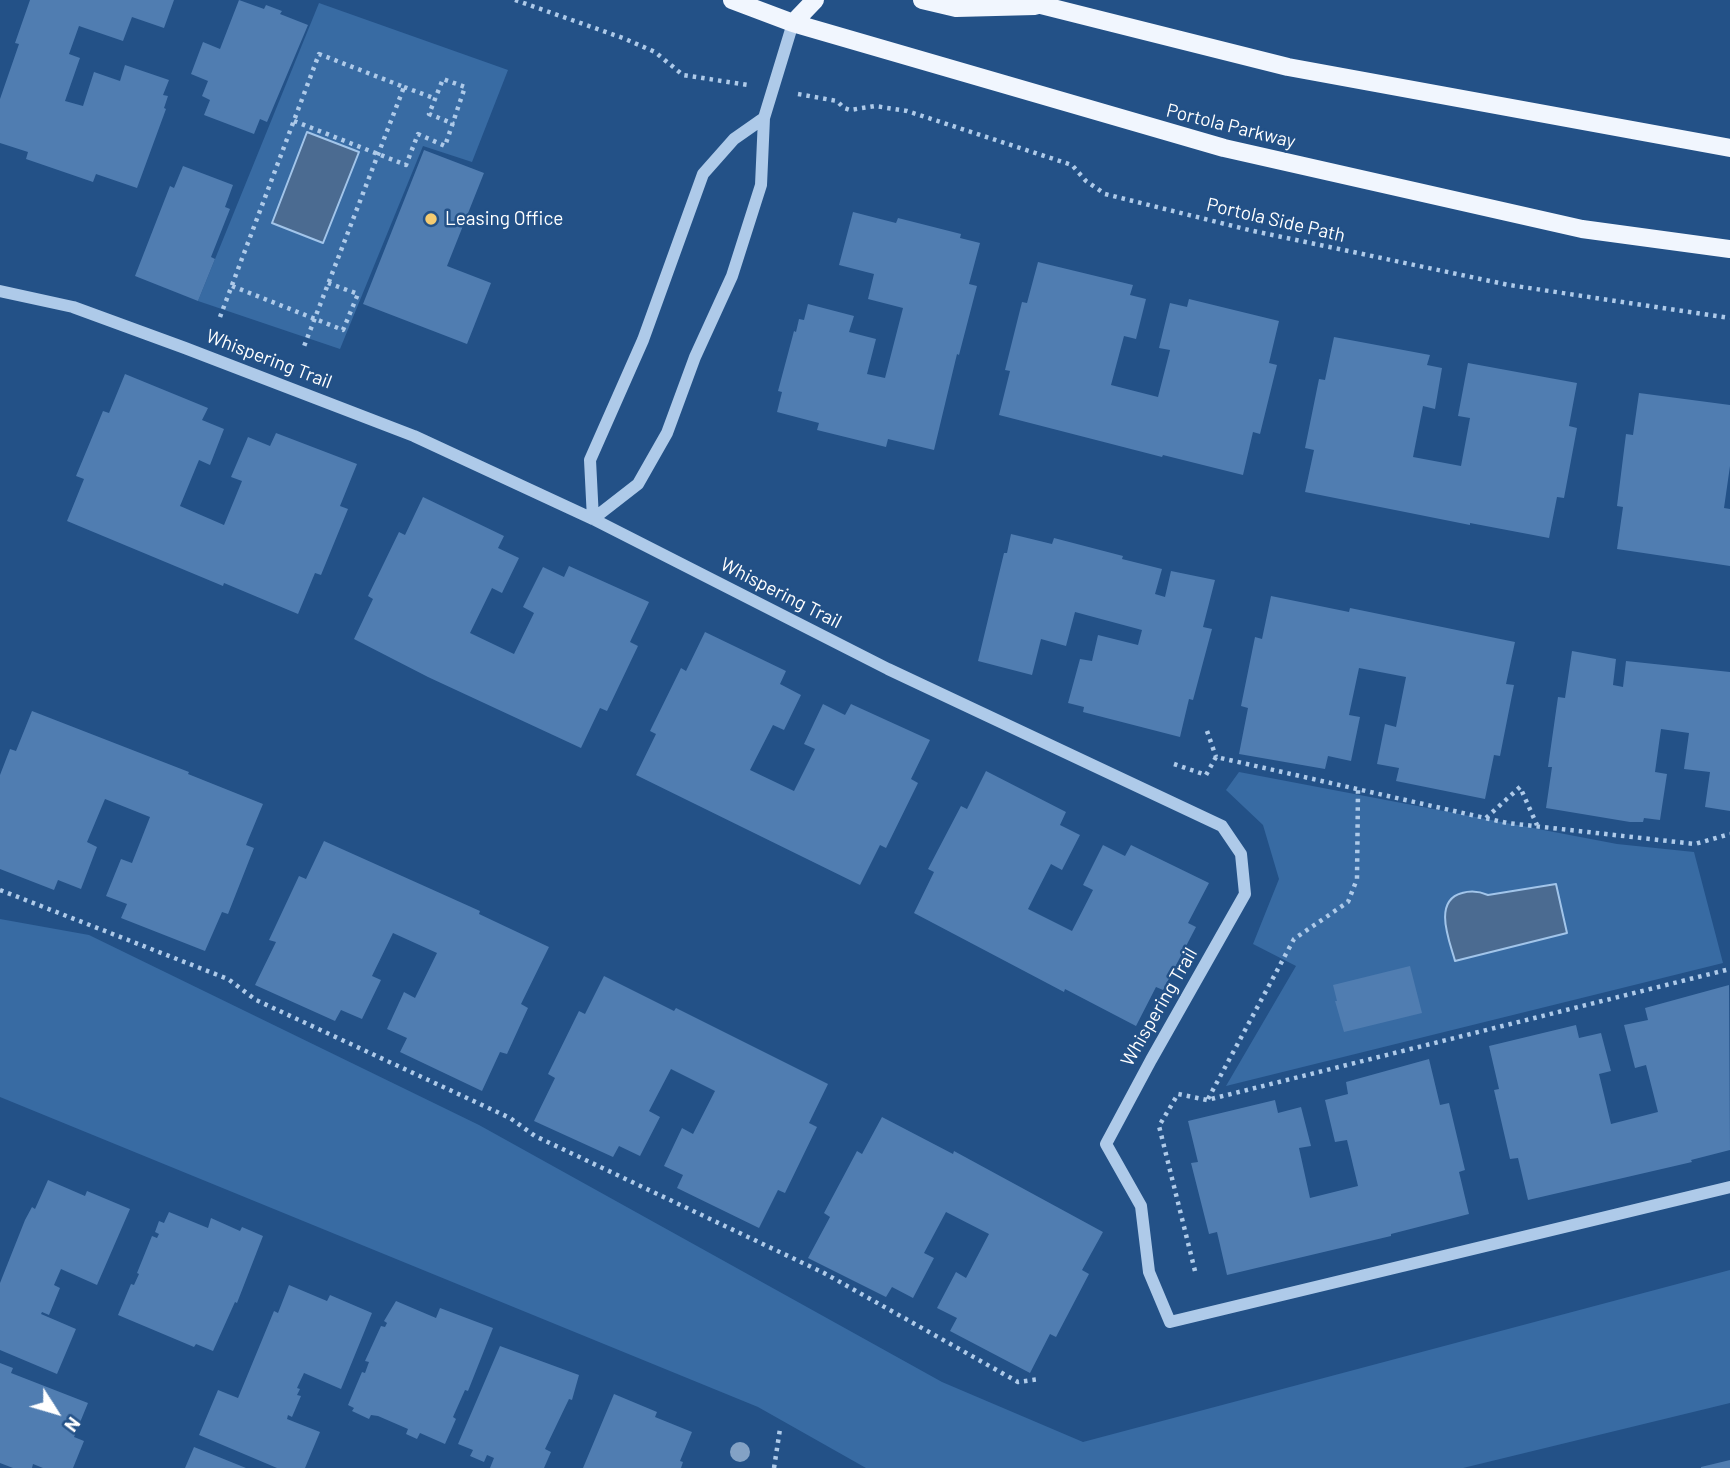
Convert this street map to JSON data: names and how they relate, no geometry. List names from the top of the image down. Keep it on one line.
{"streets":{"main road":["Portola Parkway"],"street":["Whispering Trail"],"path":["Portola Side Path"]},"places":["Leasing Office"],"north":"bottom right"}
